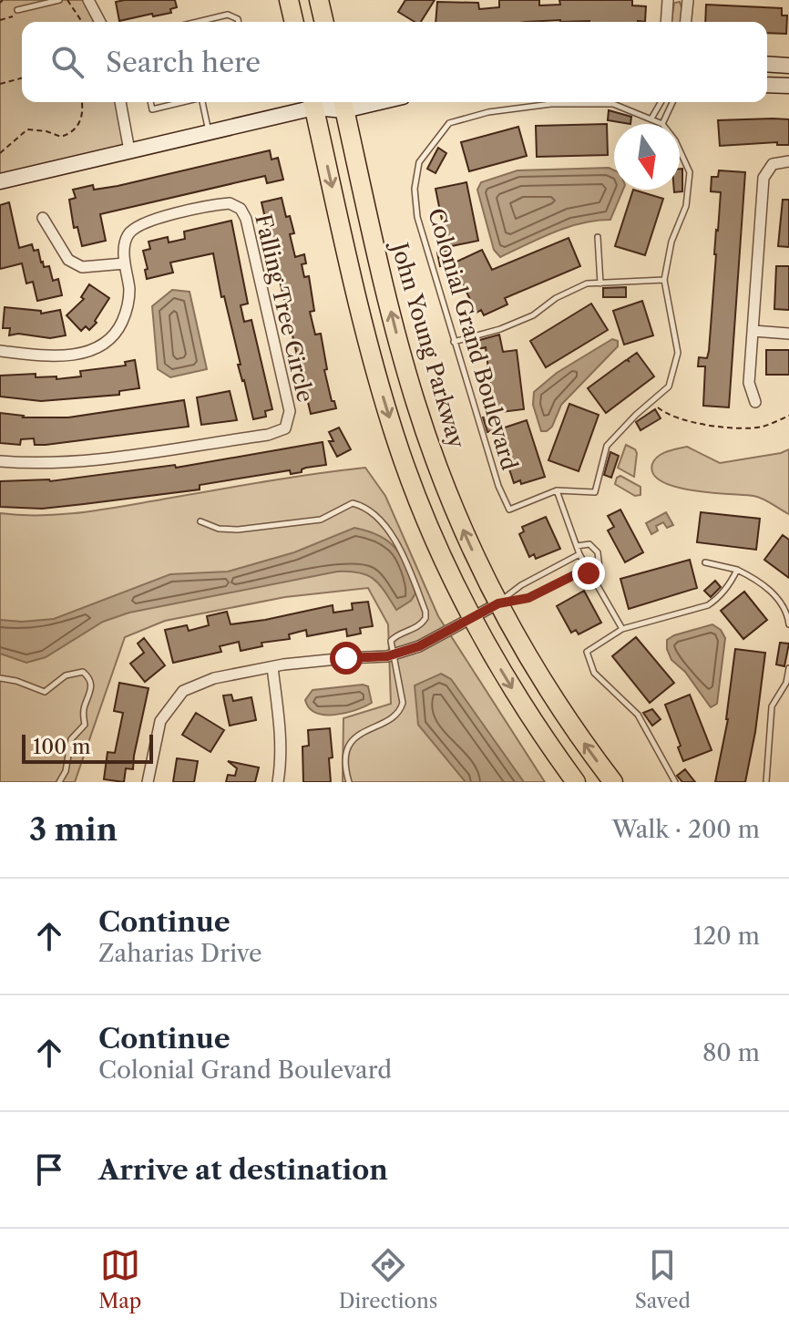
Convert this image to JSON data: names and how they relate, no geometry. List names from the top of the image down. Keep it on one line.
{"streets":{"highway":["John Young Parkway"],"street":["Falling Tree Circle"],"lane":["Colonial Grand Boulevard"]},"scale_bar":"100 m","north":"bottom","page":{"search":"Search here","scale":"100 m","heading":["3 min","Walk · 200 m"],"list":[["Continue","Zaharias Drive","120 m"],["Continue","Colonial Grand Boulevard","80 m"],"Arrive at destination"],"nav":["Map","Directions","Saved"]}}
